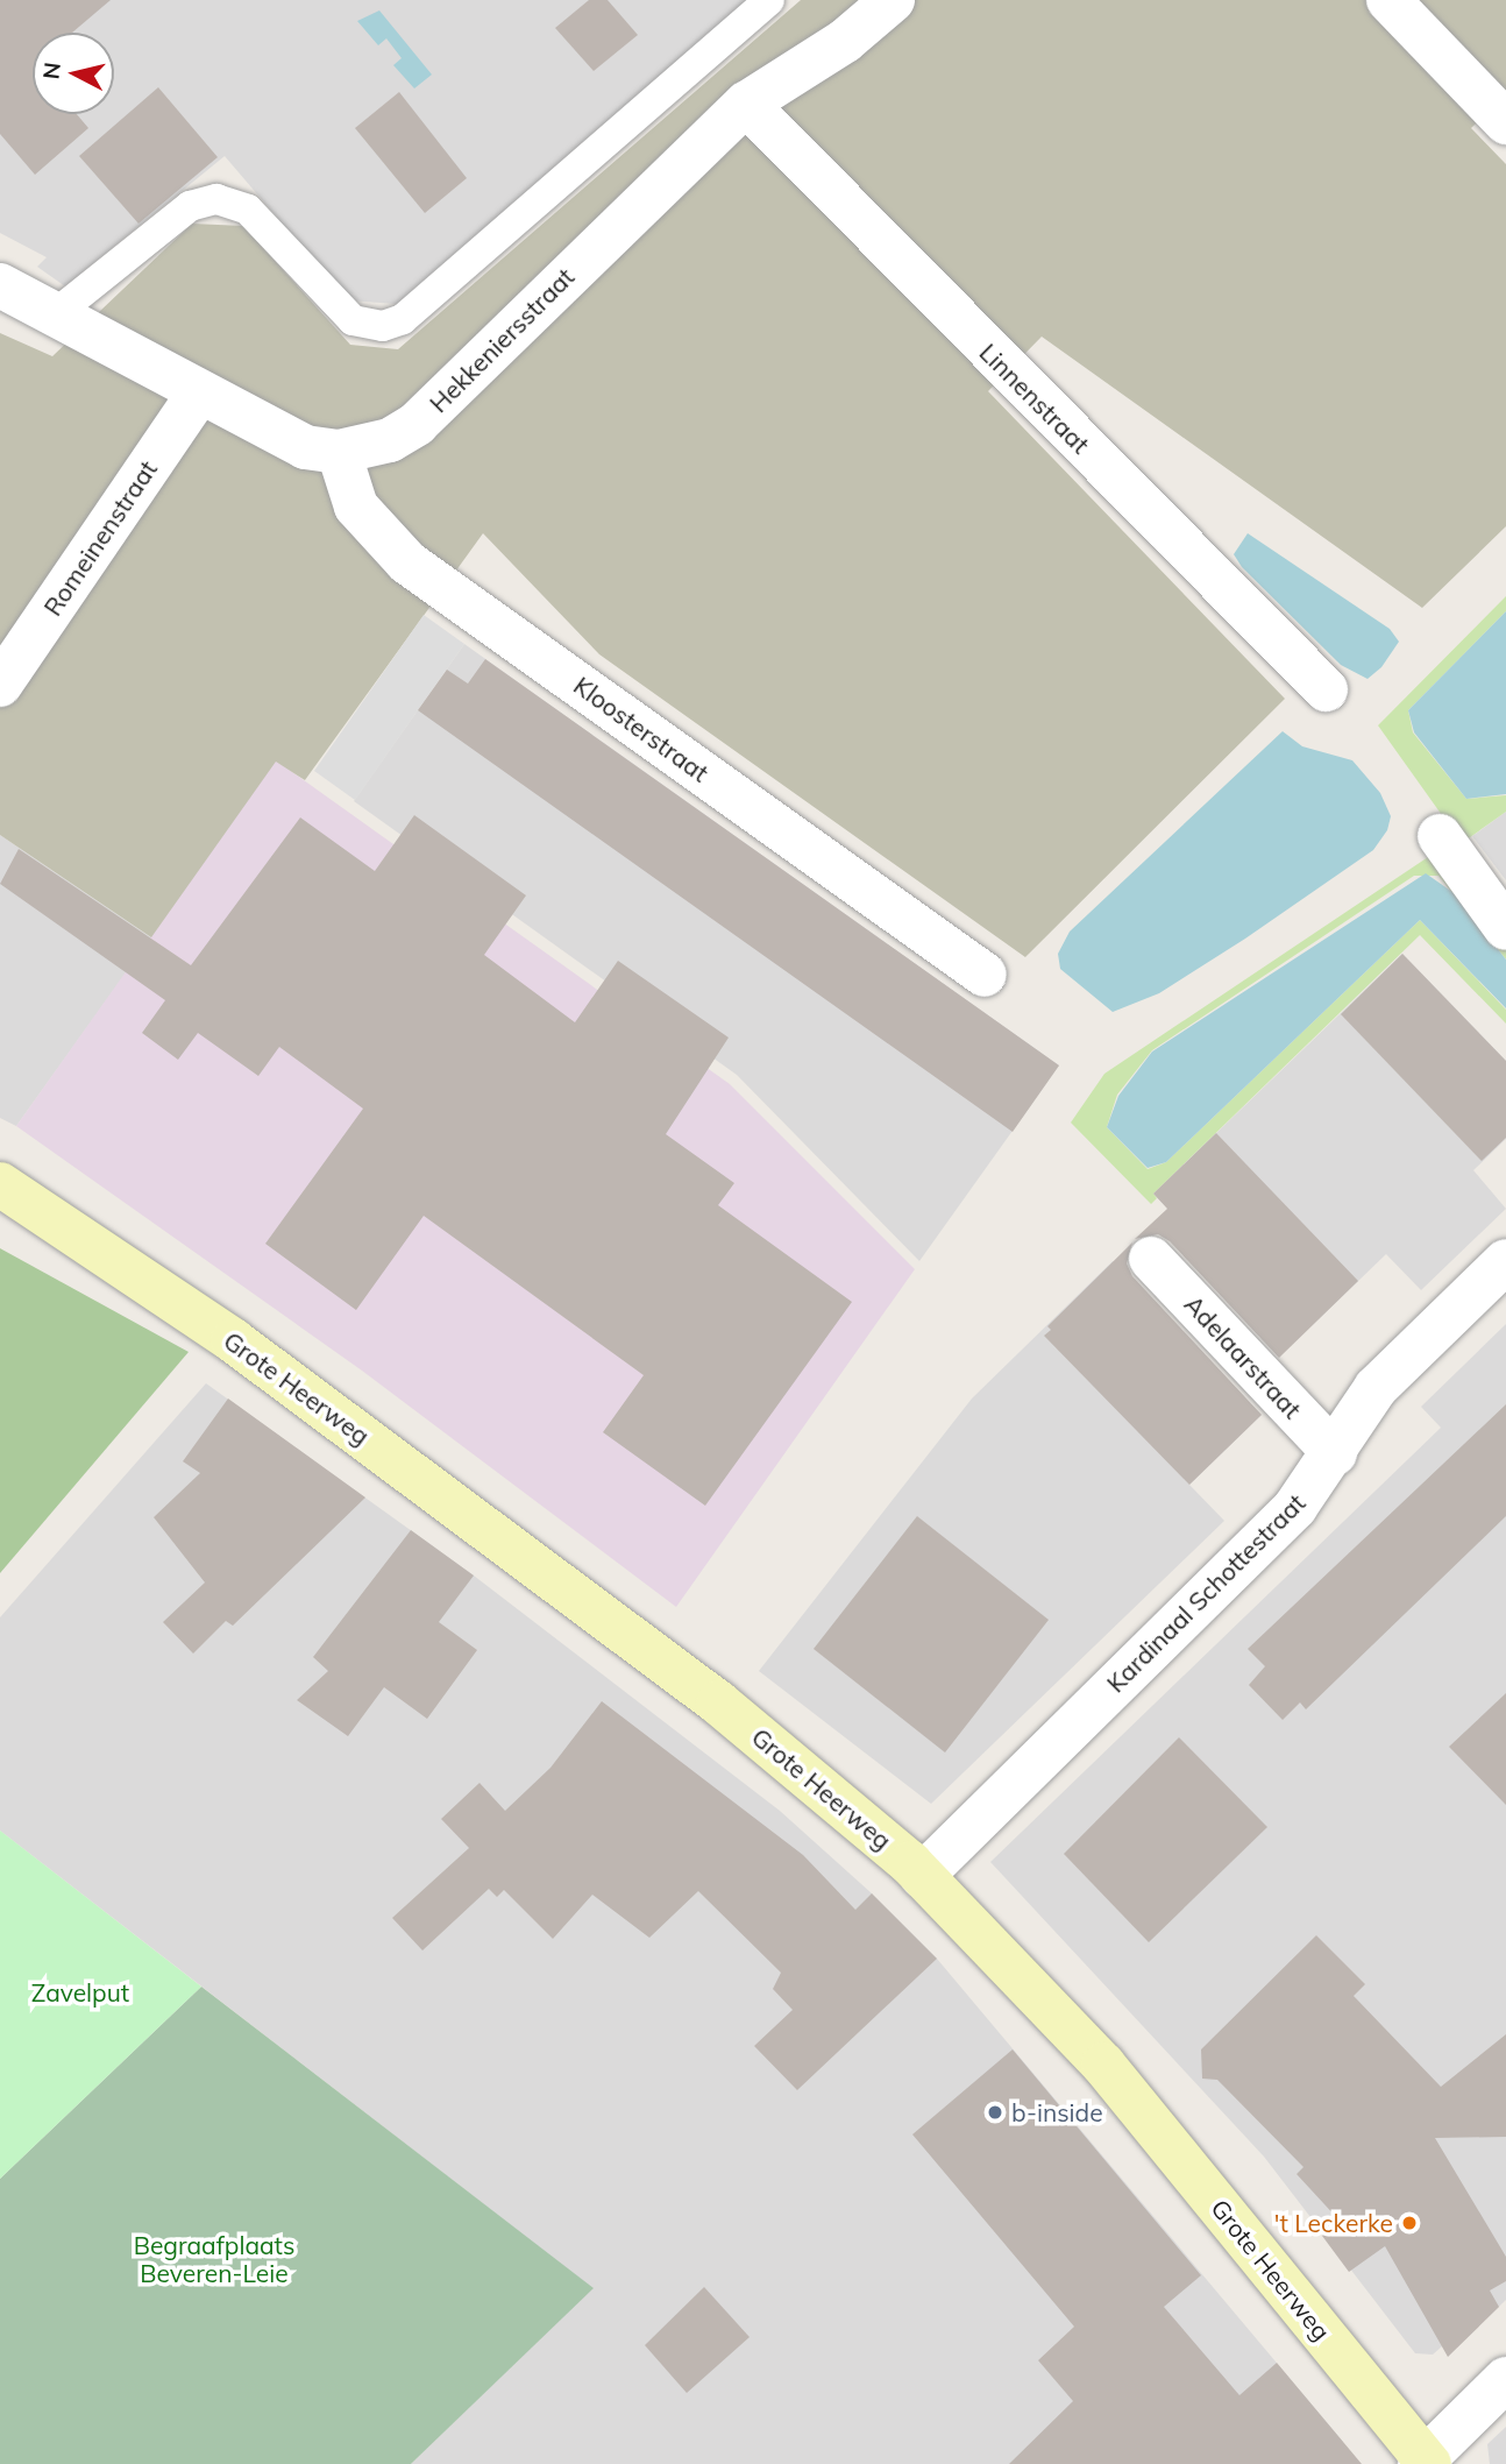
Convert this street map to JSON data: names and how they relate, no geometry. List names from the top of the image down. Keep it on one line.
{"streets":{"street":["Hekkeniersstraat","Linnenstraat","Romeinenstraat","Kloosterstraat","Adelaarstraat","Grote Heerweg","Kardinaal Schottestraat"]},"crossings":[["Hekkeniersstraat","Linnenstraat"],["Hekkeniersstraat","Romeinenstraat"],["Hekkeniersstraat","Kloosterstraat"],["Adelaarstraat","Kardinaal Schottestraat"],["Grote Heerweg","Kardinaal Schottestraat"]],"parks":["Zavelput","Begraafplaats Beveren-Leie"],"places":["b-inside","'t Leckerke"],"north":"left"}
